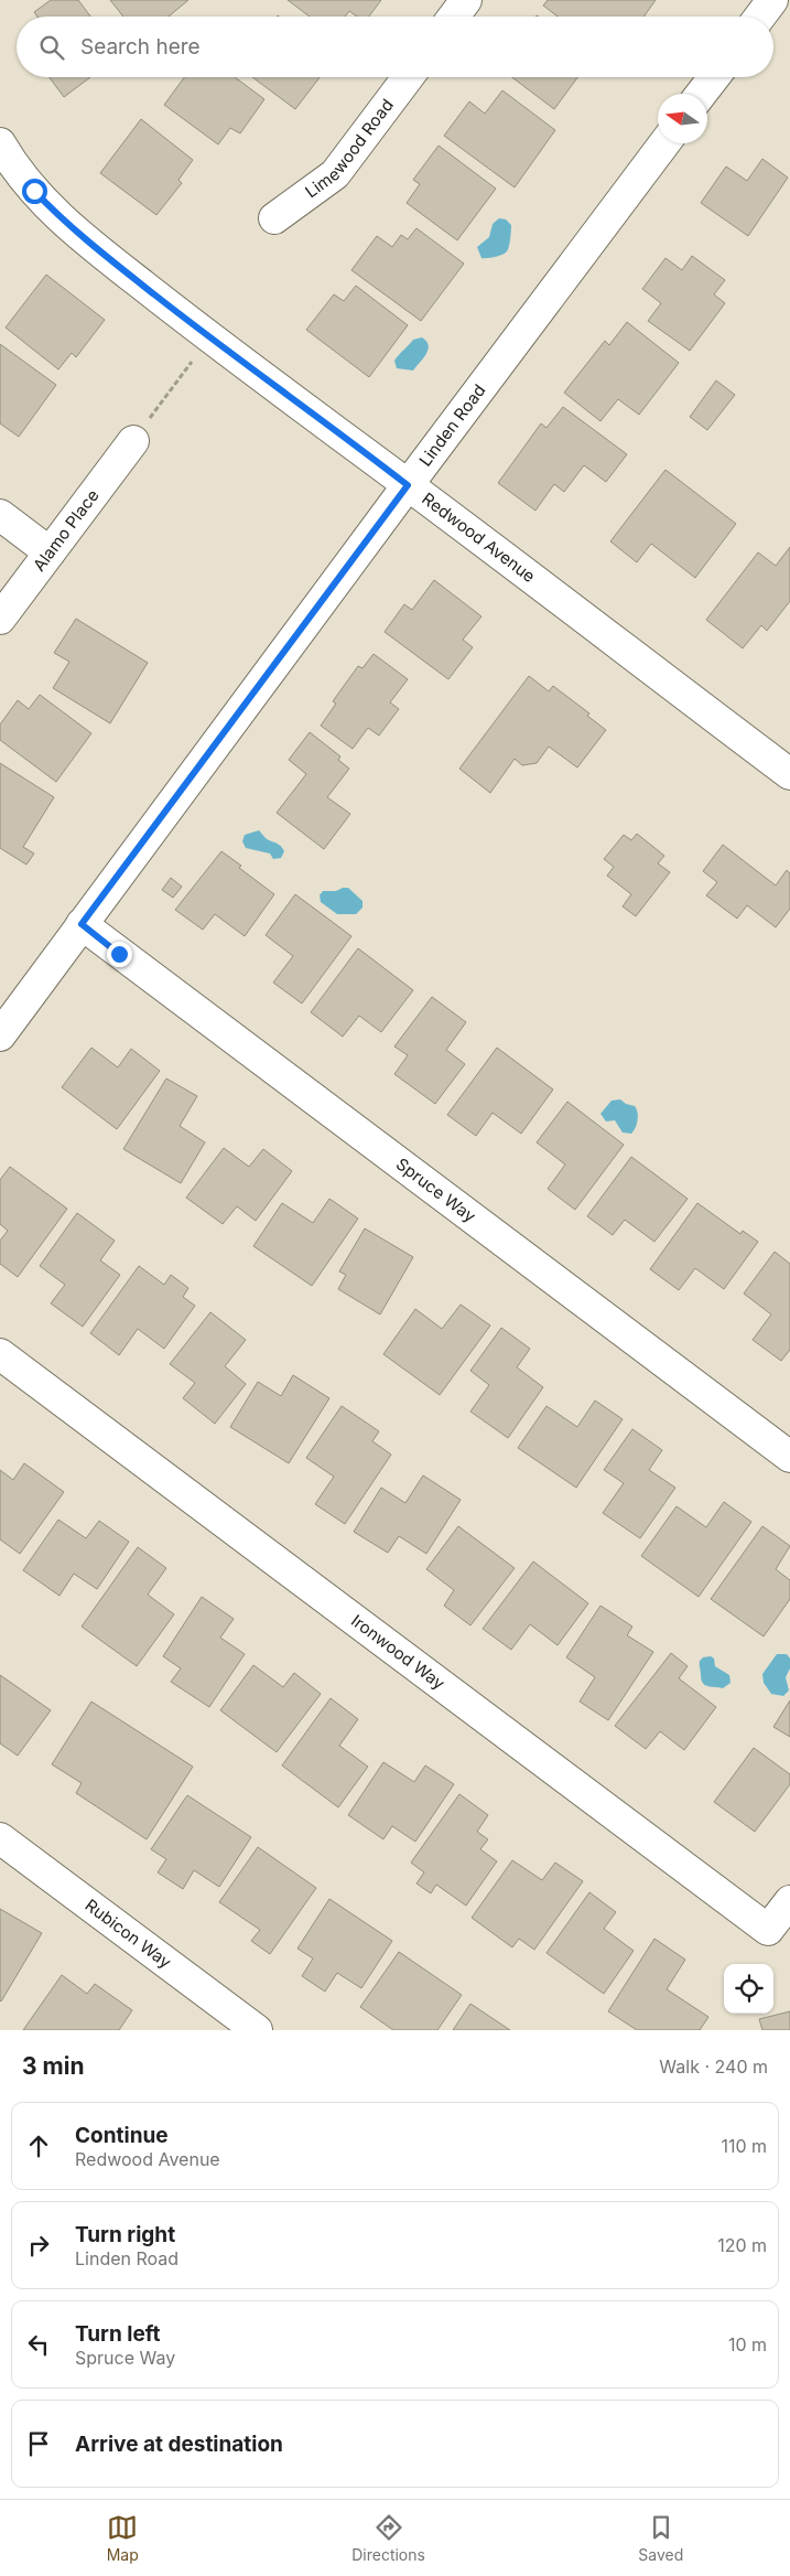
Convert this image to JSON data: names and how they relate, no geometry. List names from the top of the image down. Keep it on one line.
{"streets":{"street":["Limewood Road","Linden Road","Alamo Place","Redwood Avenue","Spruce Way","Ironwood Way","Rubicon Way"]},"crossings":[["Linden Road","Redwood Avenue"],["Linden Road","Spruce Way"]],"north":"left","page":{"search":"Search here","heading":["3 min","Walk · 240 m"],"list":[["Continue","Redwood Avenue","110 m"],["Turn right","Linden Road","120 m"],["Turn left","Spruce Way","10 m"],"Arrive at destination"],"nav":["Map","Directions","Saved"]}}
